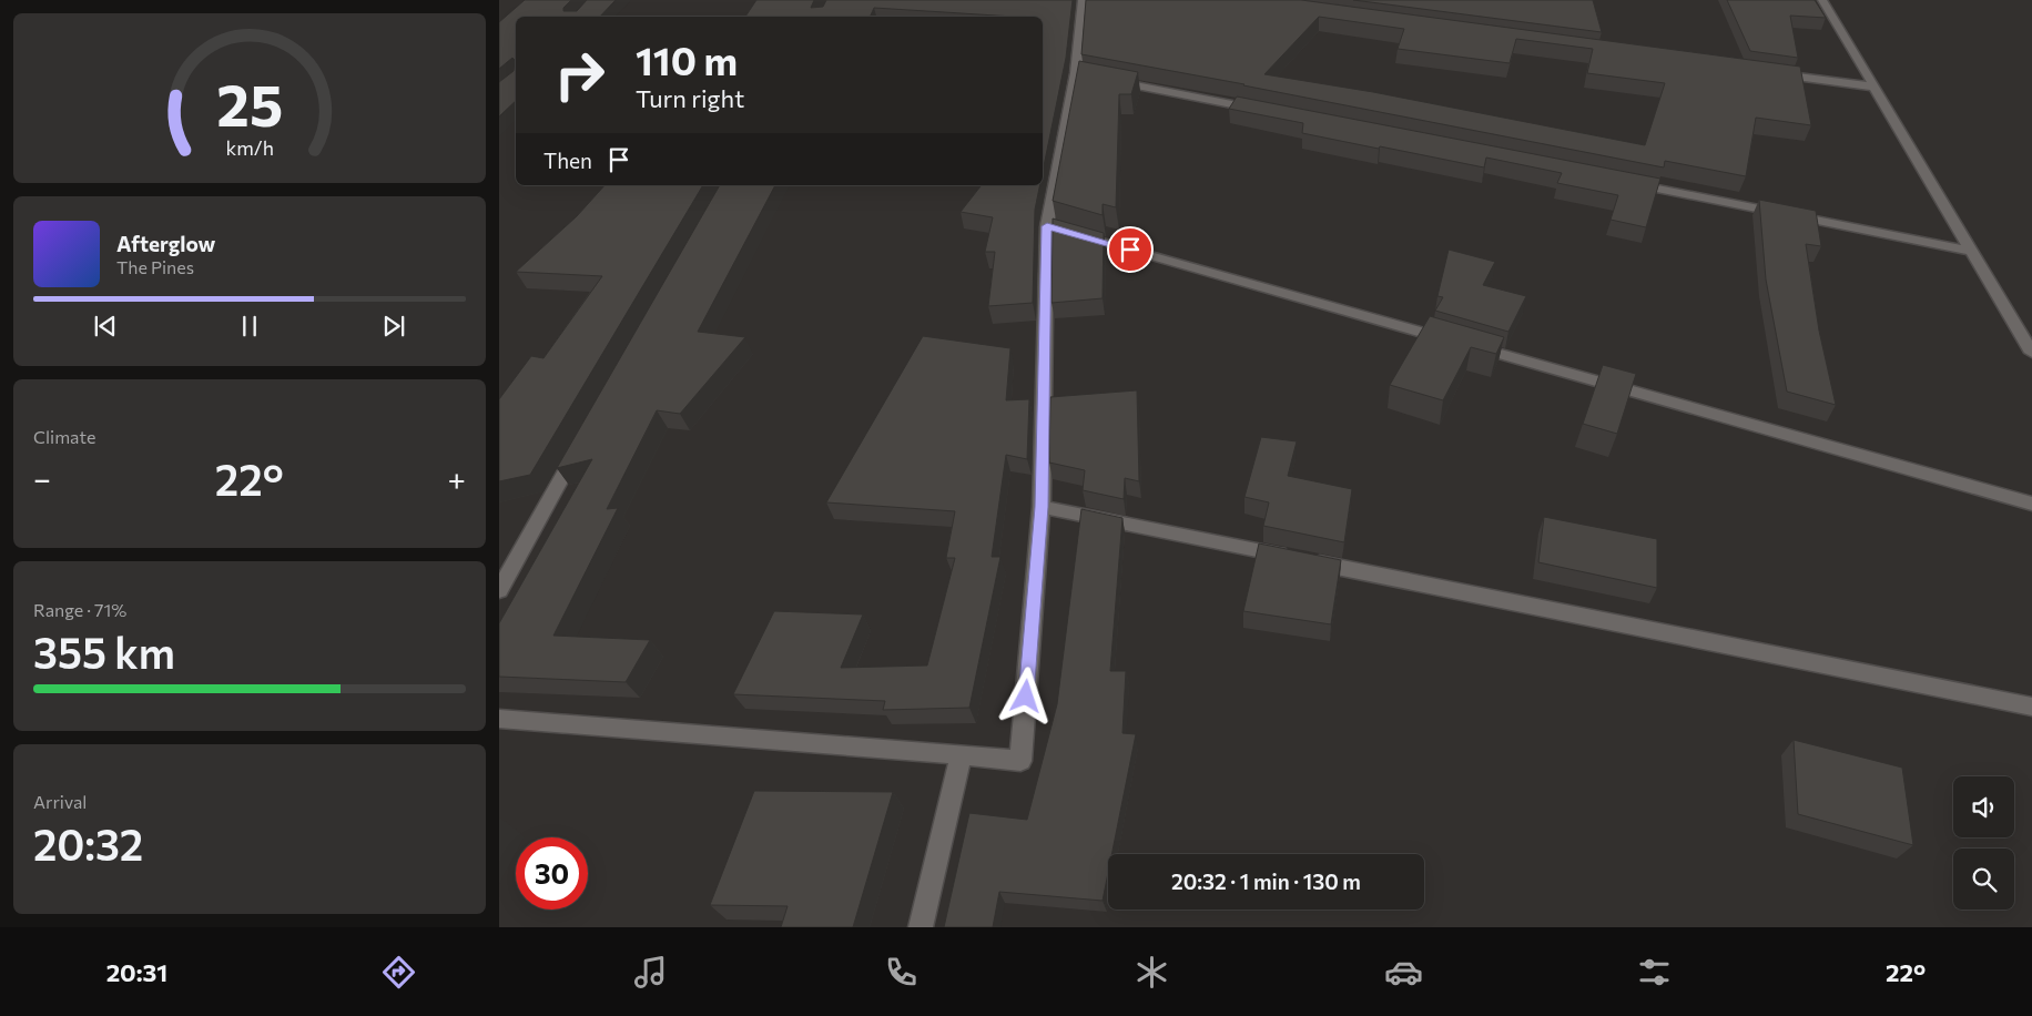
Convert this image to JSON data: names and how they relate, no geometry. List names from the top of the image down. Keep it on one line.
{"page":{"turn":["110 m","Turn right"],"then":"Then","song":["Afterglow","The Pines"],"tile":["Climate",["Range · 71%","355 km"],["Arrival","20:32"]],"heat":["−","22°","+"],"limit":"30","trip":"20:32 · 1 min · 130 m","tabs":["20:31","22°"],"gauge":["25","km/h"]}}
